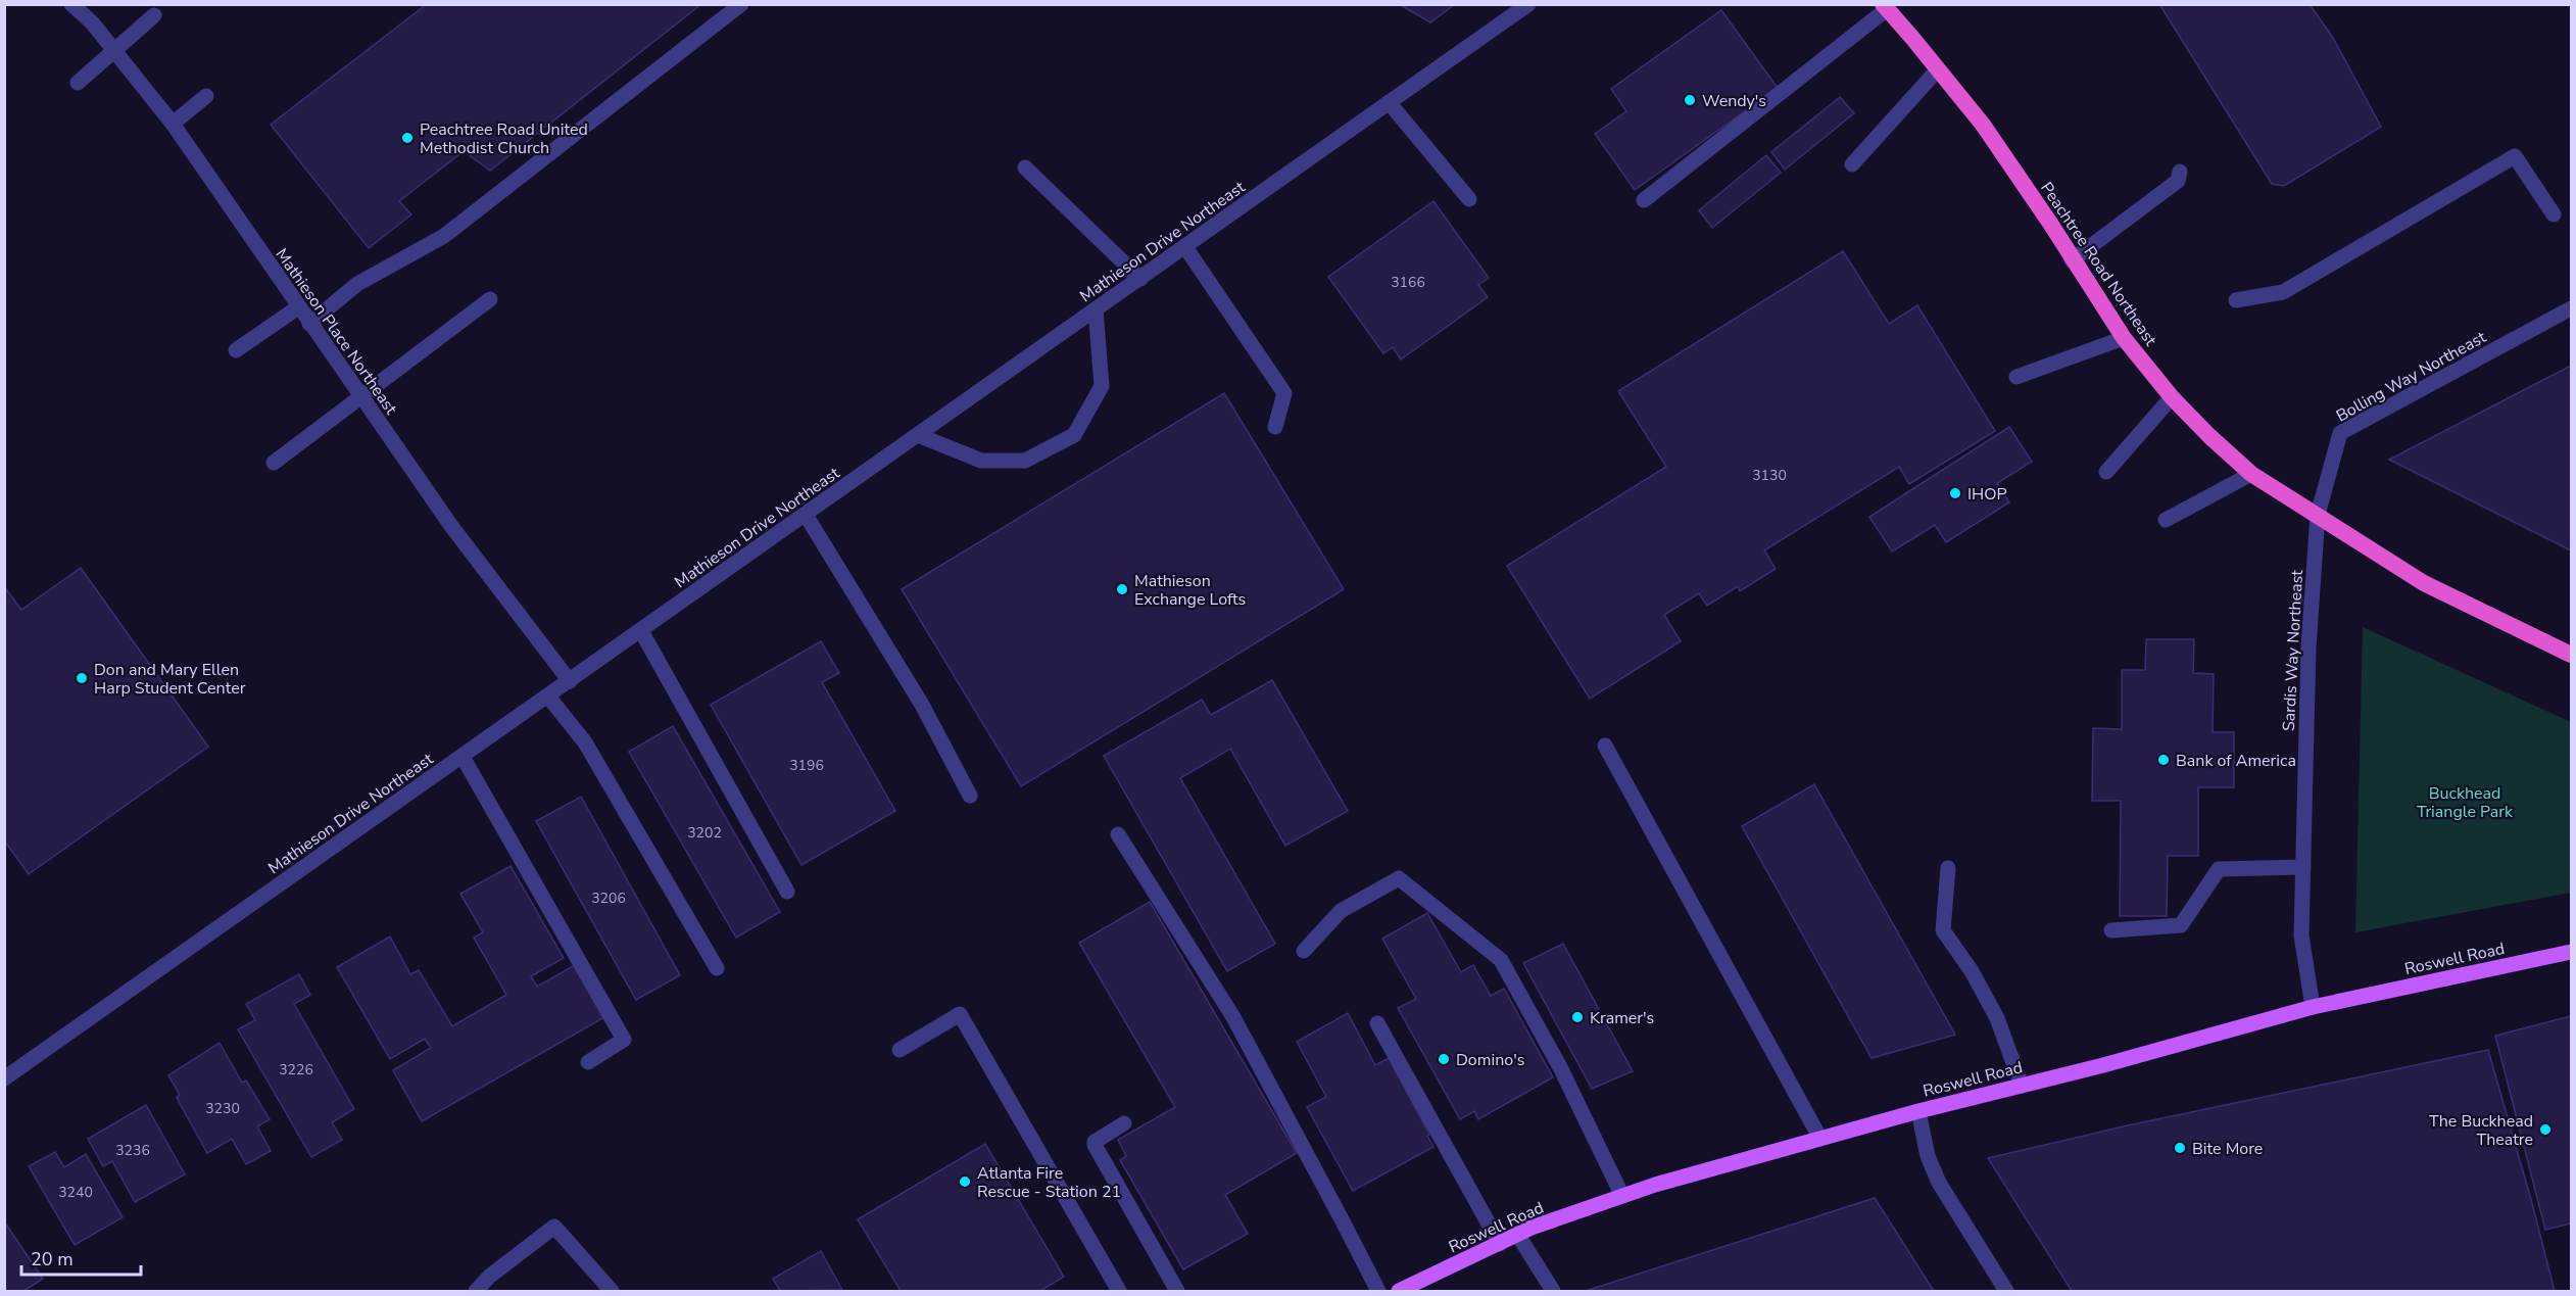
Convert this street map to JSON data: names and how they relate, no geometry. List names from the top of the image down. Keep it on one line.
{"streets":{"highway":["Peachtree Road Northeast"],"main road":["Roswell Road"],"street":["Mathieson Drive Northeast","Mathieson Place Northeast","Bolling Way Northeast","Sardis Way Northeast"]},"crossings":[["Mathieson Drive Northeast","Mathieson Place Northeast"],["Peachtree Road Northeast","Bolling Way Northeast"],["Peachtree Road Northeast","Sardis Way Northeast"],["Bolling Way Northeast","Sardis Way Northeast"],["Sardis Way Northeast","Roswell Road"]],"parks":["Buckhead Triangle Park"],"places":["Wendy's","Peachtree Road United Methodist Church","IHOP","Mathieson Exchange Lofts","Don and Mary Ellen Harp Student Center","Bank of America","Kramer's","Domino's","The Buckhead Theatre","Bite More","Atlanta Fire Rescue - Station 21"],"house_numbers":["3166","3130","3196","3202","3206","3226","3230","3236","3240"],"scale_bar":"20 m"}
